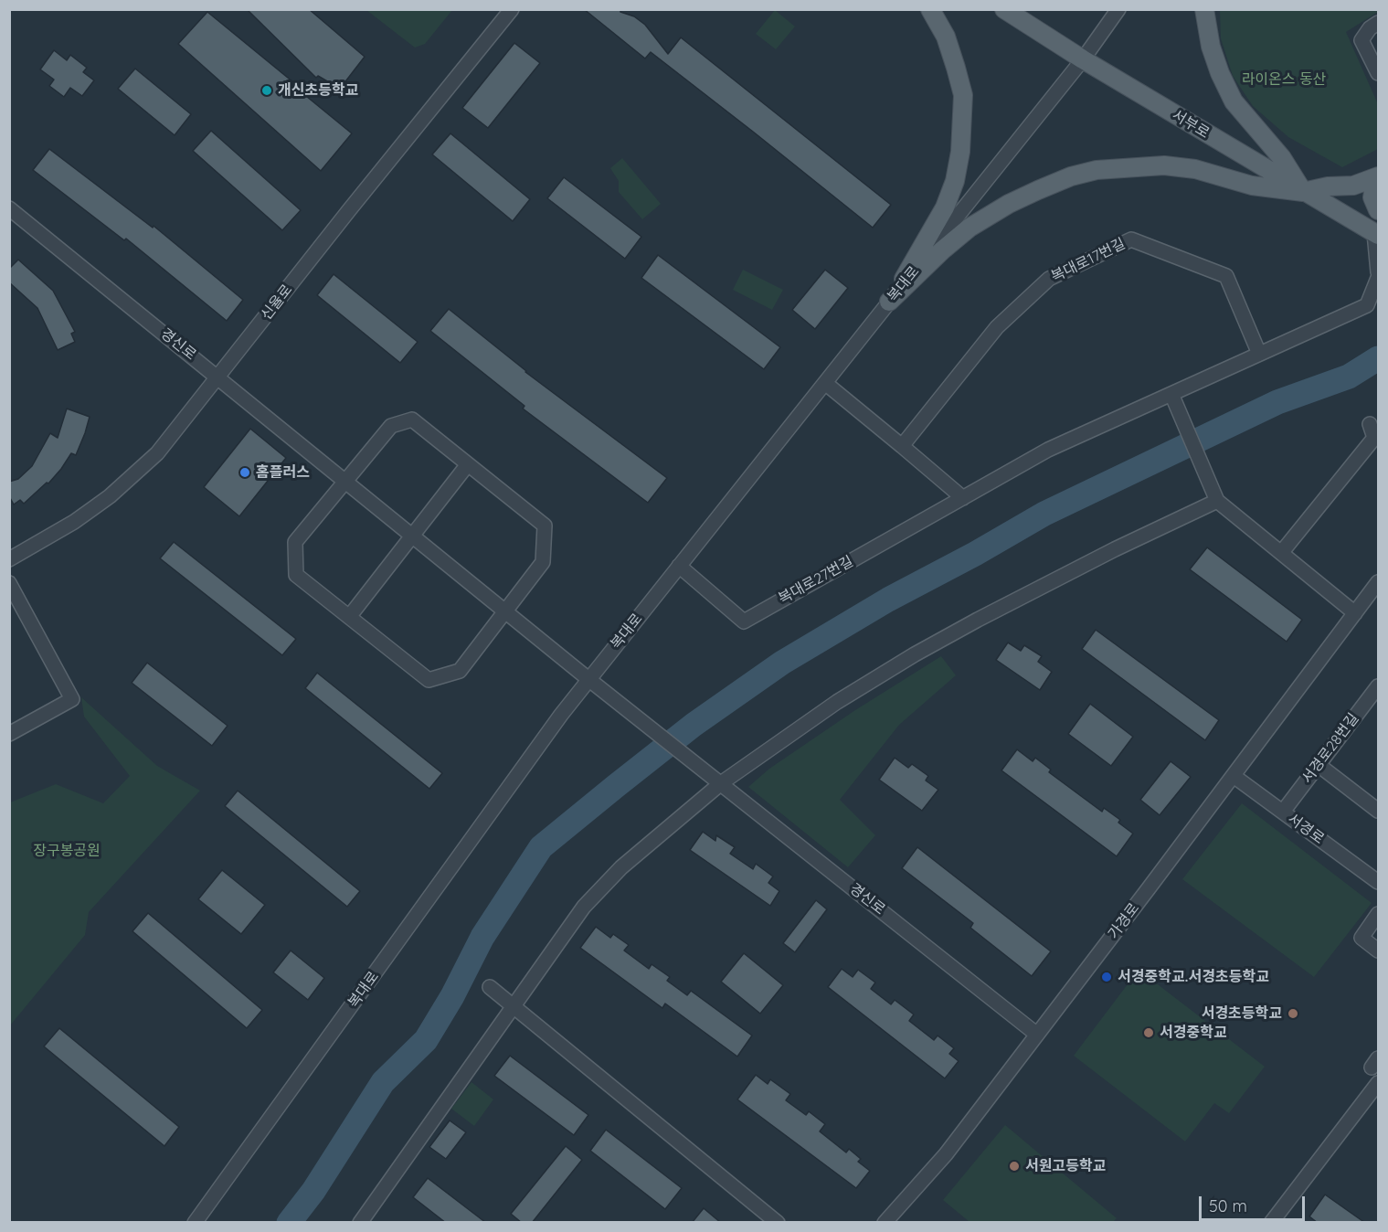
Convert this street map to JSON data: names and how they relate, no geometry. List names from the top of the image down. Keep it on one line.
{"streets":{"main road":["서부로"],"street":["복대로17번길","복대로","신율로","경신로","복대로27번길","서경로28번길","서경로","가경로"]},"crossings":[["서부로","복대로"],["복대로","경신로"],["복대로","복대로27번길"],["신율로","경신로"],["경신로","가경로"],["서경로28번길","서경로"],["서경로","가경로"]],"parks":["라이온스 동산","장구봉공원"],"places":["개신초등학교","홈플러스","서경중학교.서경초등학교","서경초등학교","서경중학교","서원고등학교"],"scale_bar":"50 m"}
